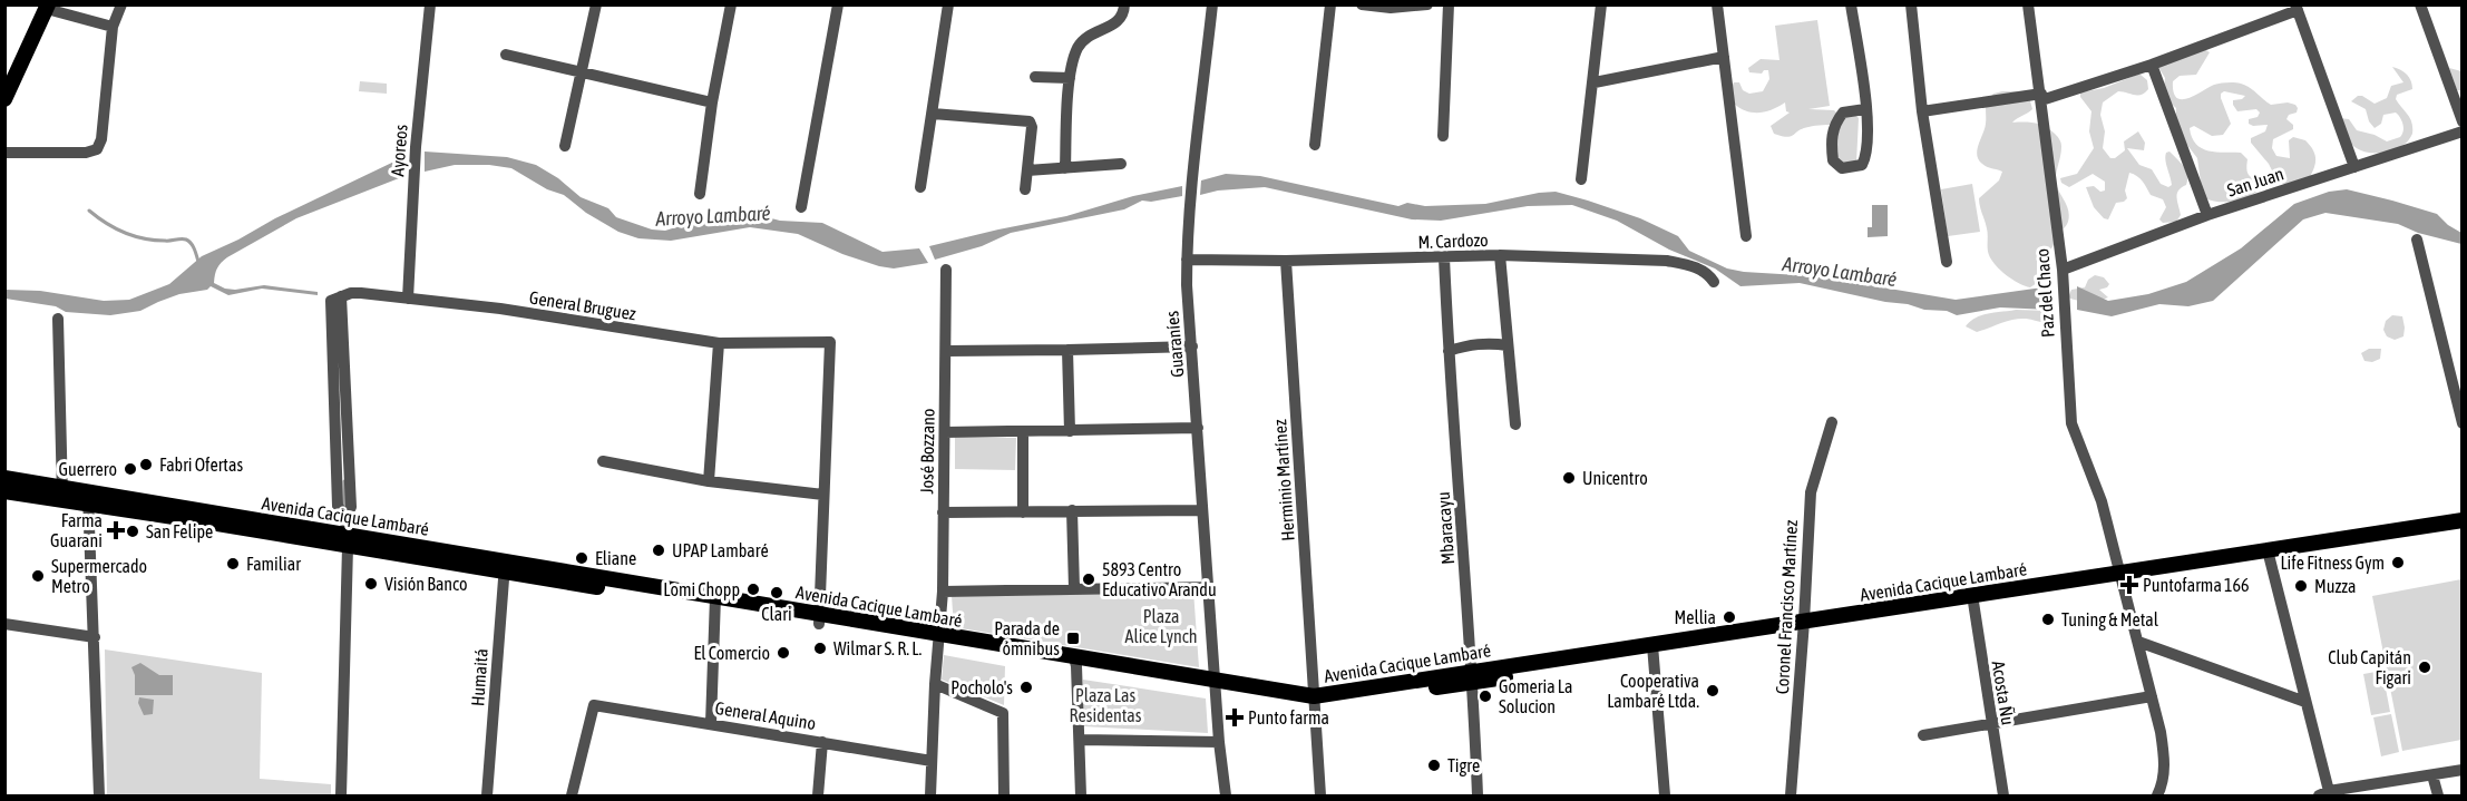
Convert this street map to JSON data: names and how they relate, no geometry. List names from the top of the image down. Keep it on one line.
{"streets":{"main road":["Avenida Cacique Lambaré"],"street":["Ayoreos","San Juan","M. Cardozo","Paz del Chaco","General Bruguez","Guaraníes","José Bozzano","Herminio Martínez","Mbaracayu","Coronel Francisco Martínez","Humaitá","Acosta Ñu","General Aquino"]},"crossings":[["Ayoreos","General Bruguez"],["San Juan","Paz del Chaco"],["M. Cardozo","Guaraníes"],["M. Cardozo","Herminio Martínez"],["M. Cardozo","Mbaracayu"],["Paz del Chaco","Avenida Cacique Lambaré"],["General Bruguez","Avenida Cacique Lambaré"],["Guaraníes","Avenida Cacique Lambaré"],["José Bozzano","Avenida Cacique Lambaré"],["José Bozzano","General Aquino"],["Herminio Martínez","Avenida Cacique Lambaré"],["Avenida Cacique Lambaré","Mbaracayu"],["Avenida Cacique Lambaré","Coronel Francisco Martínez"],["Avenida Cacique Lambaré","Humaitá"],["Avenida Cacique Lambaré","Acosta Ñu"]],"water":["Arroyo Lambaré"],"parks":["Plaza Alice Lynch","Plaza Las Residentas"],"places":{"other":["Fabri Ofertas","Guerrero","Unicentro","San Felipe","UPAP Lambaré","Eliane","Life Fitness Gym","Familiar","Supermercado Metro","5893 Centro Educativo Arandu","Visión Banco","Muzza","Lomi Chopp","Clari","Mellia","Tuning & Metal","Wilmar S. R. L.","El Comercio","Club Capitán Figari","Pocholo's","Cooperativa Lambaré Ltda.","Gomeria La Solucion","Tigre"],"health":["Farma Guarani","Puntofarma 166","Punto farma"],"transit":["Parada de ómnibus"]}}
